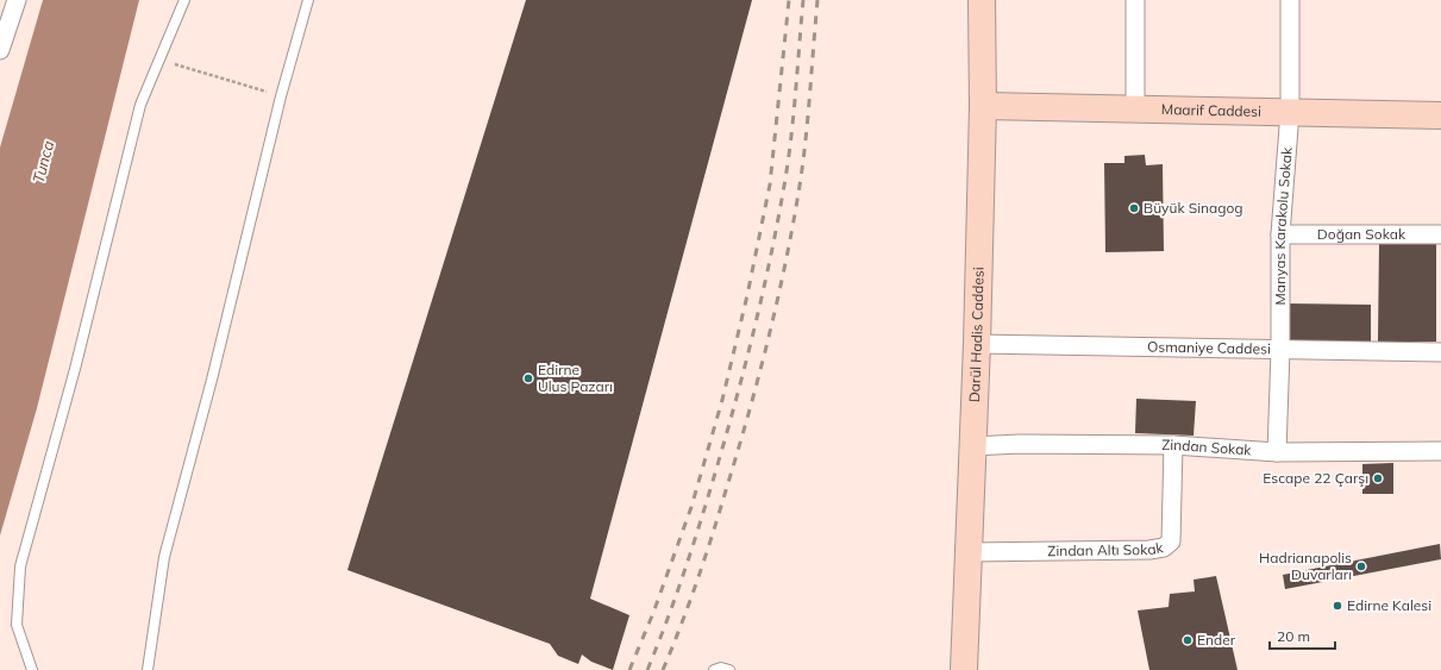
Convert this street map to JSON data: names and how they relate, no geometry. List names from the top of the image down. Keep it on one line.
{"streets":{"main road":["Maarif Caddesi","Darül Hadis Caddesi"],"street":["Manyas Karakolu Sokak","Doğan Sokak","Osmaniye Caddesi","Zindan Sokak","Zindan Altı Sokak"]},"crossings":[["Maarif Caddesi","Manyas Karakolu Sokak"],["Maarif Caddesi","Darül Hadis Caddesi"],["Manyas Karakolu Sokak","Doğan Sokak"],["Manyas Karakolu Sokak","Osmaniye Caddesi"],["Manyas Karakolu Sokak","Zindan Sokak"],["Darül Hadis Caddesi","Osmaniye Caddesi"],["Darül Hadis Caddesi","Zindan Sokak"],["Darül Hadis Caddesi","Zindan Altı Sokak"],["Zindan Sokak","Zindan Altı Sokak"]],"water":["Tunca"],"places":["Büyük Sinagog","Edirne Ulus Pazarı","Escape 22 Çarşı","Hadrianapolis Duvarları","Edirne Kalesi","Ender"],"scale_bar":"20 m"}
